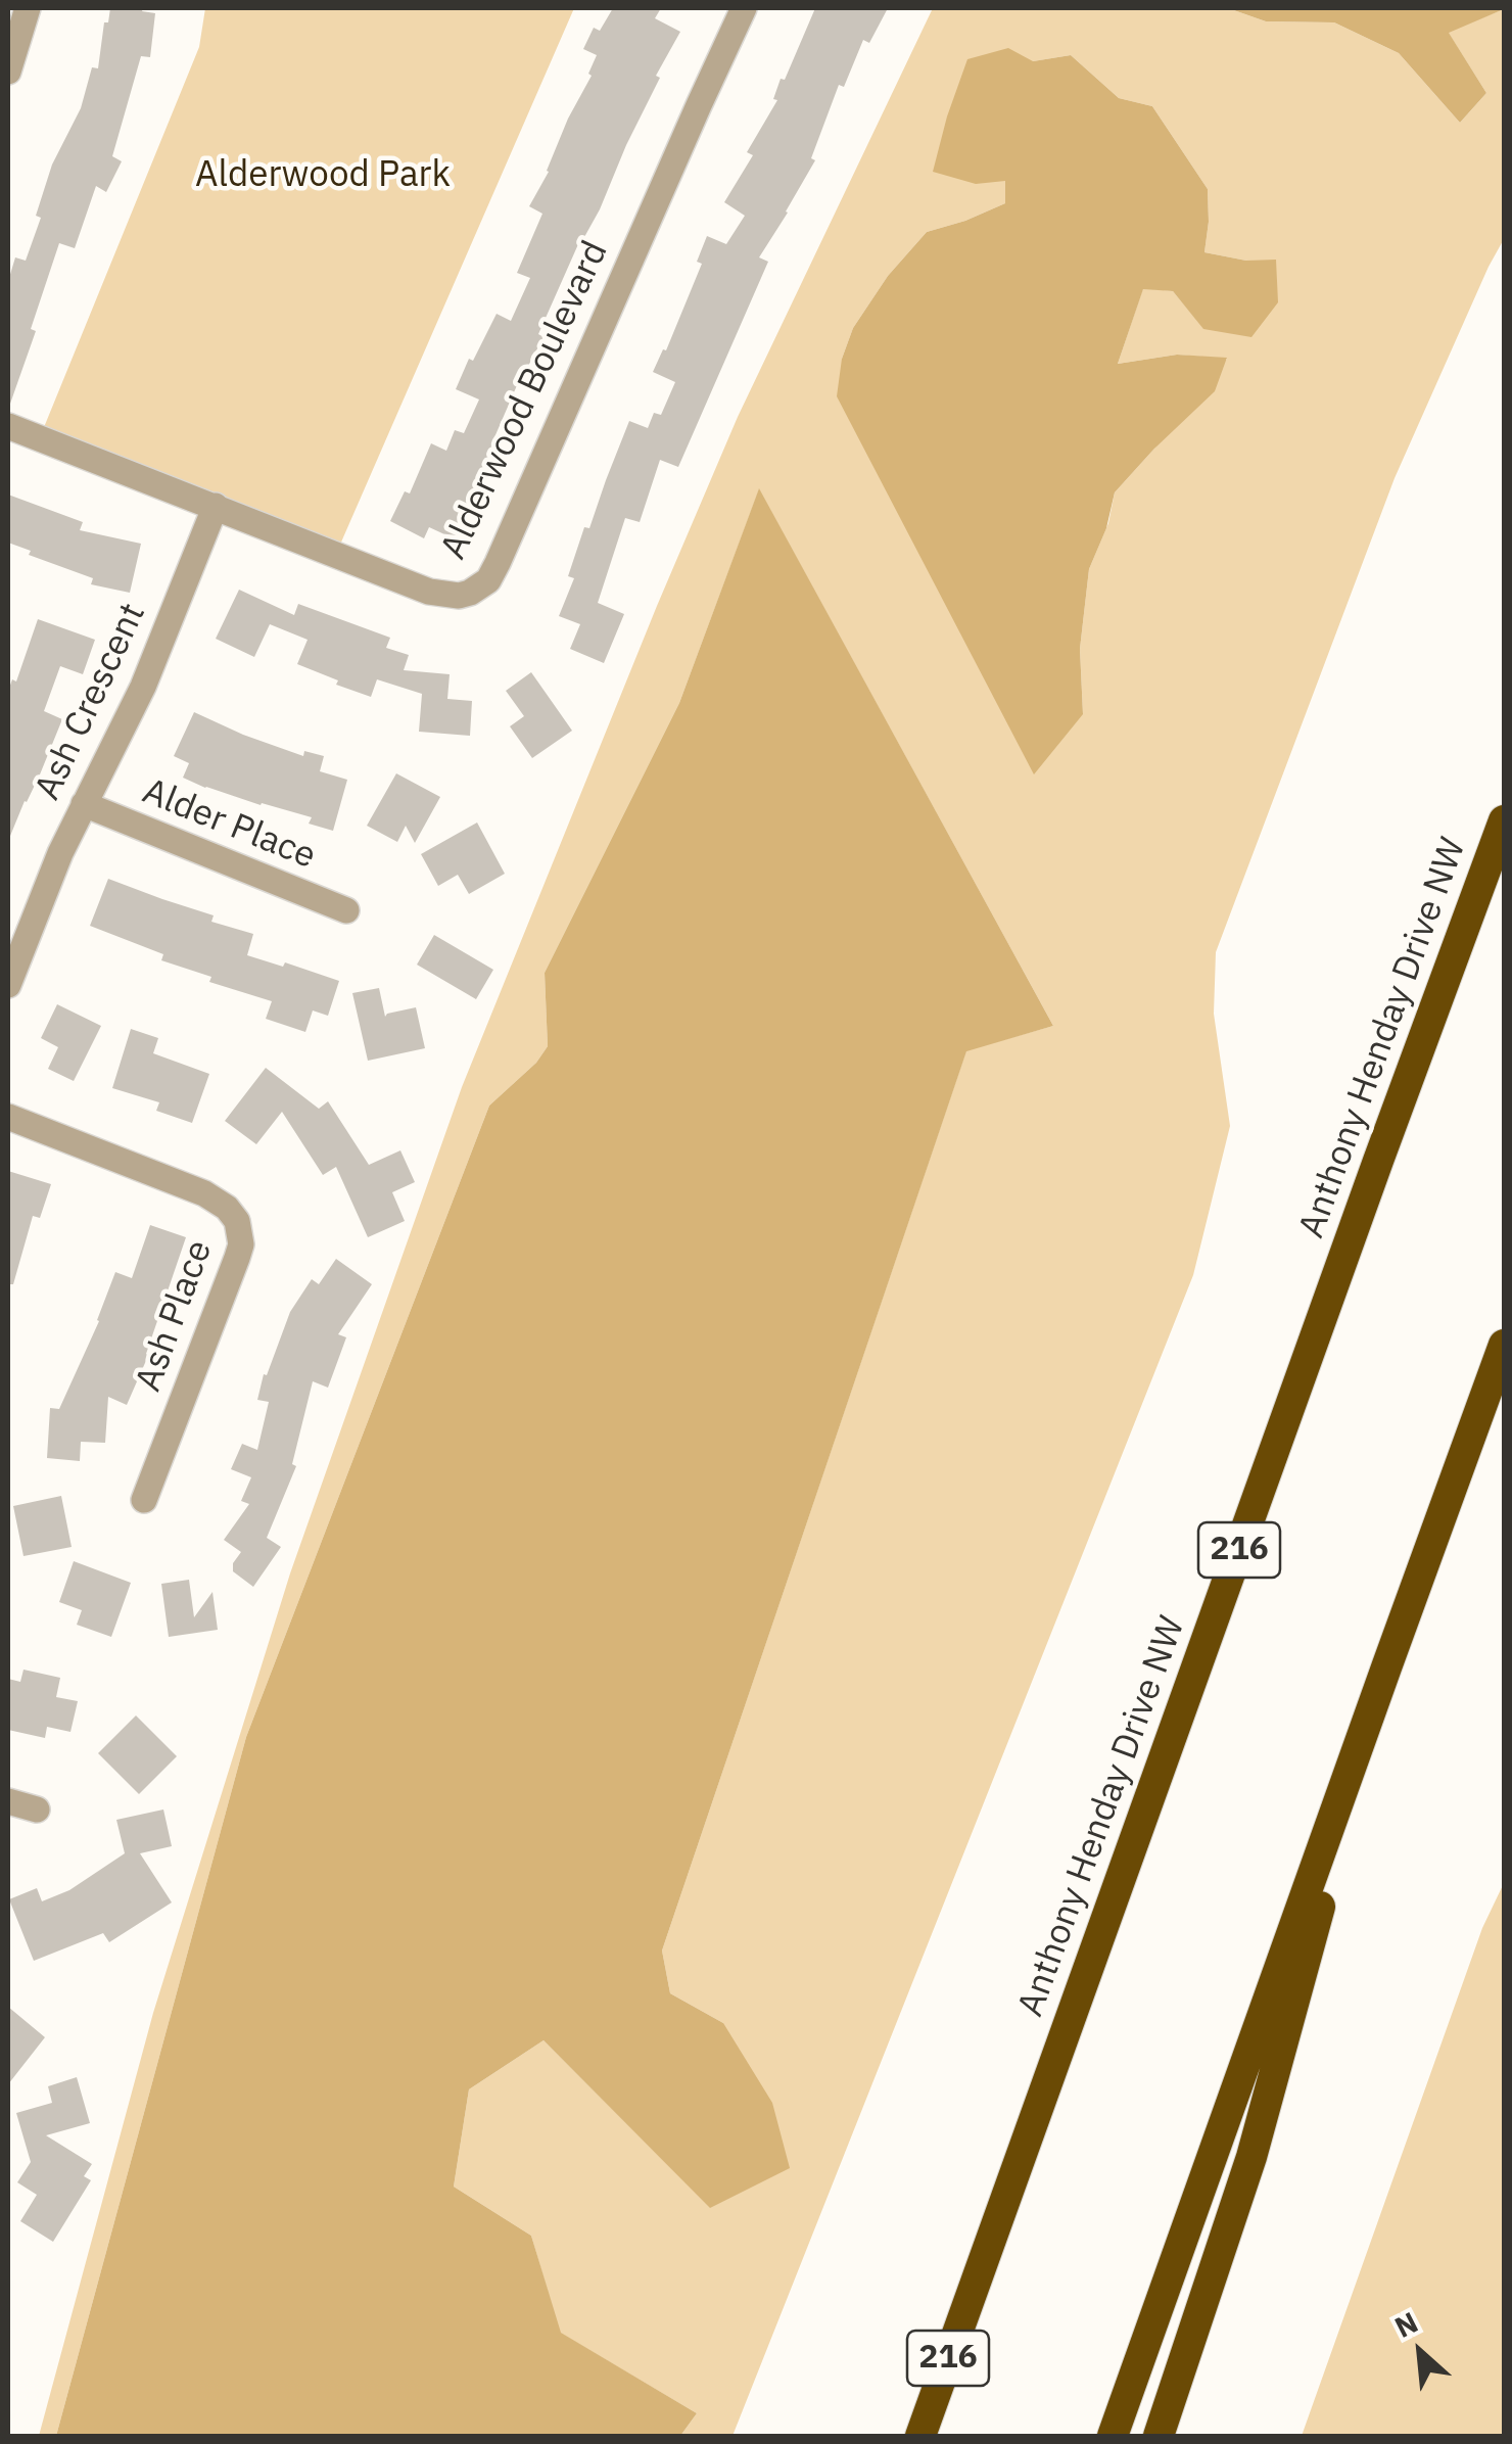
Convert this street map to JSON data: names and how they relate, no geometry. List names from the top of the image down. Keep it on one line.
{"streets":{"highway":["Anthony Henday Drive NW","216"],"street":["Alderwood Boulevard","Ash Crescent","Alder Place","Ash Place"]},"crossings":[["Alderwood Boulevard","Ash Crescent"],["Ash Crescent","Alder Place"]],"parks":["Alderwood Park"],"north":"top left"}
